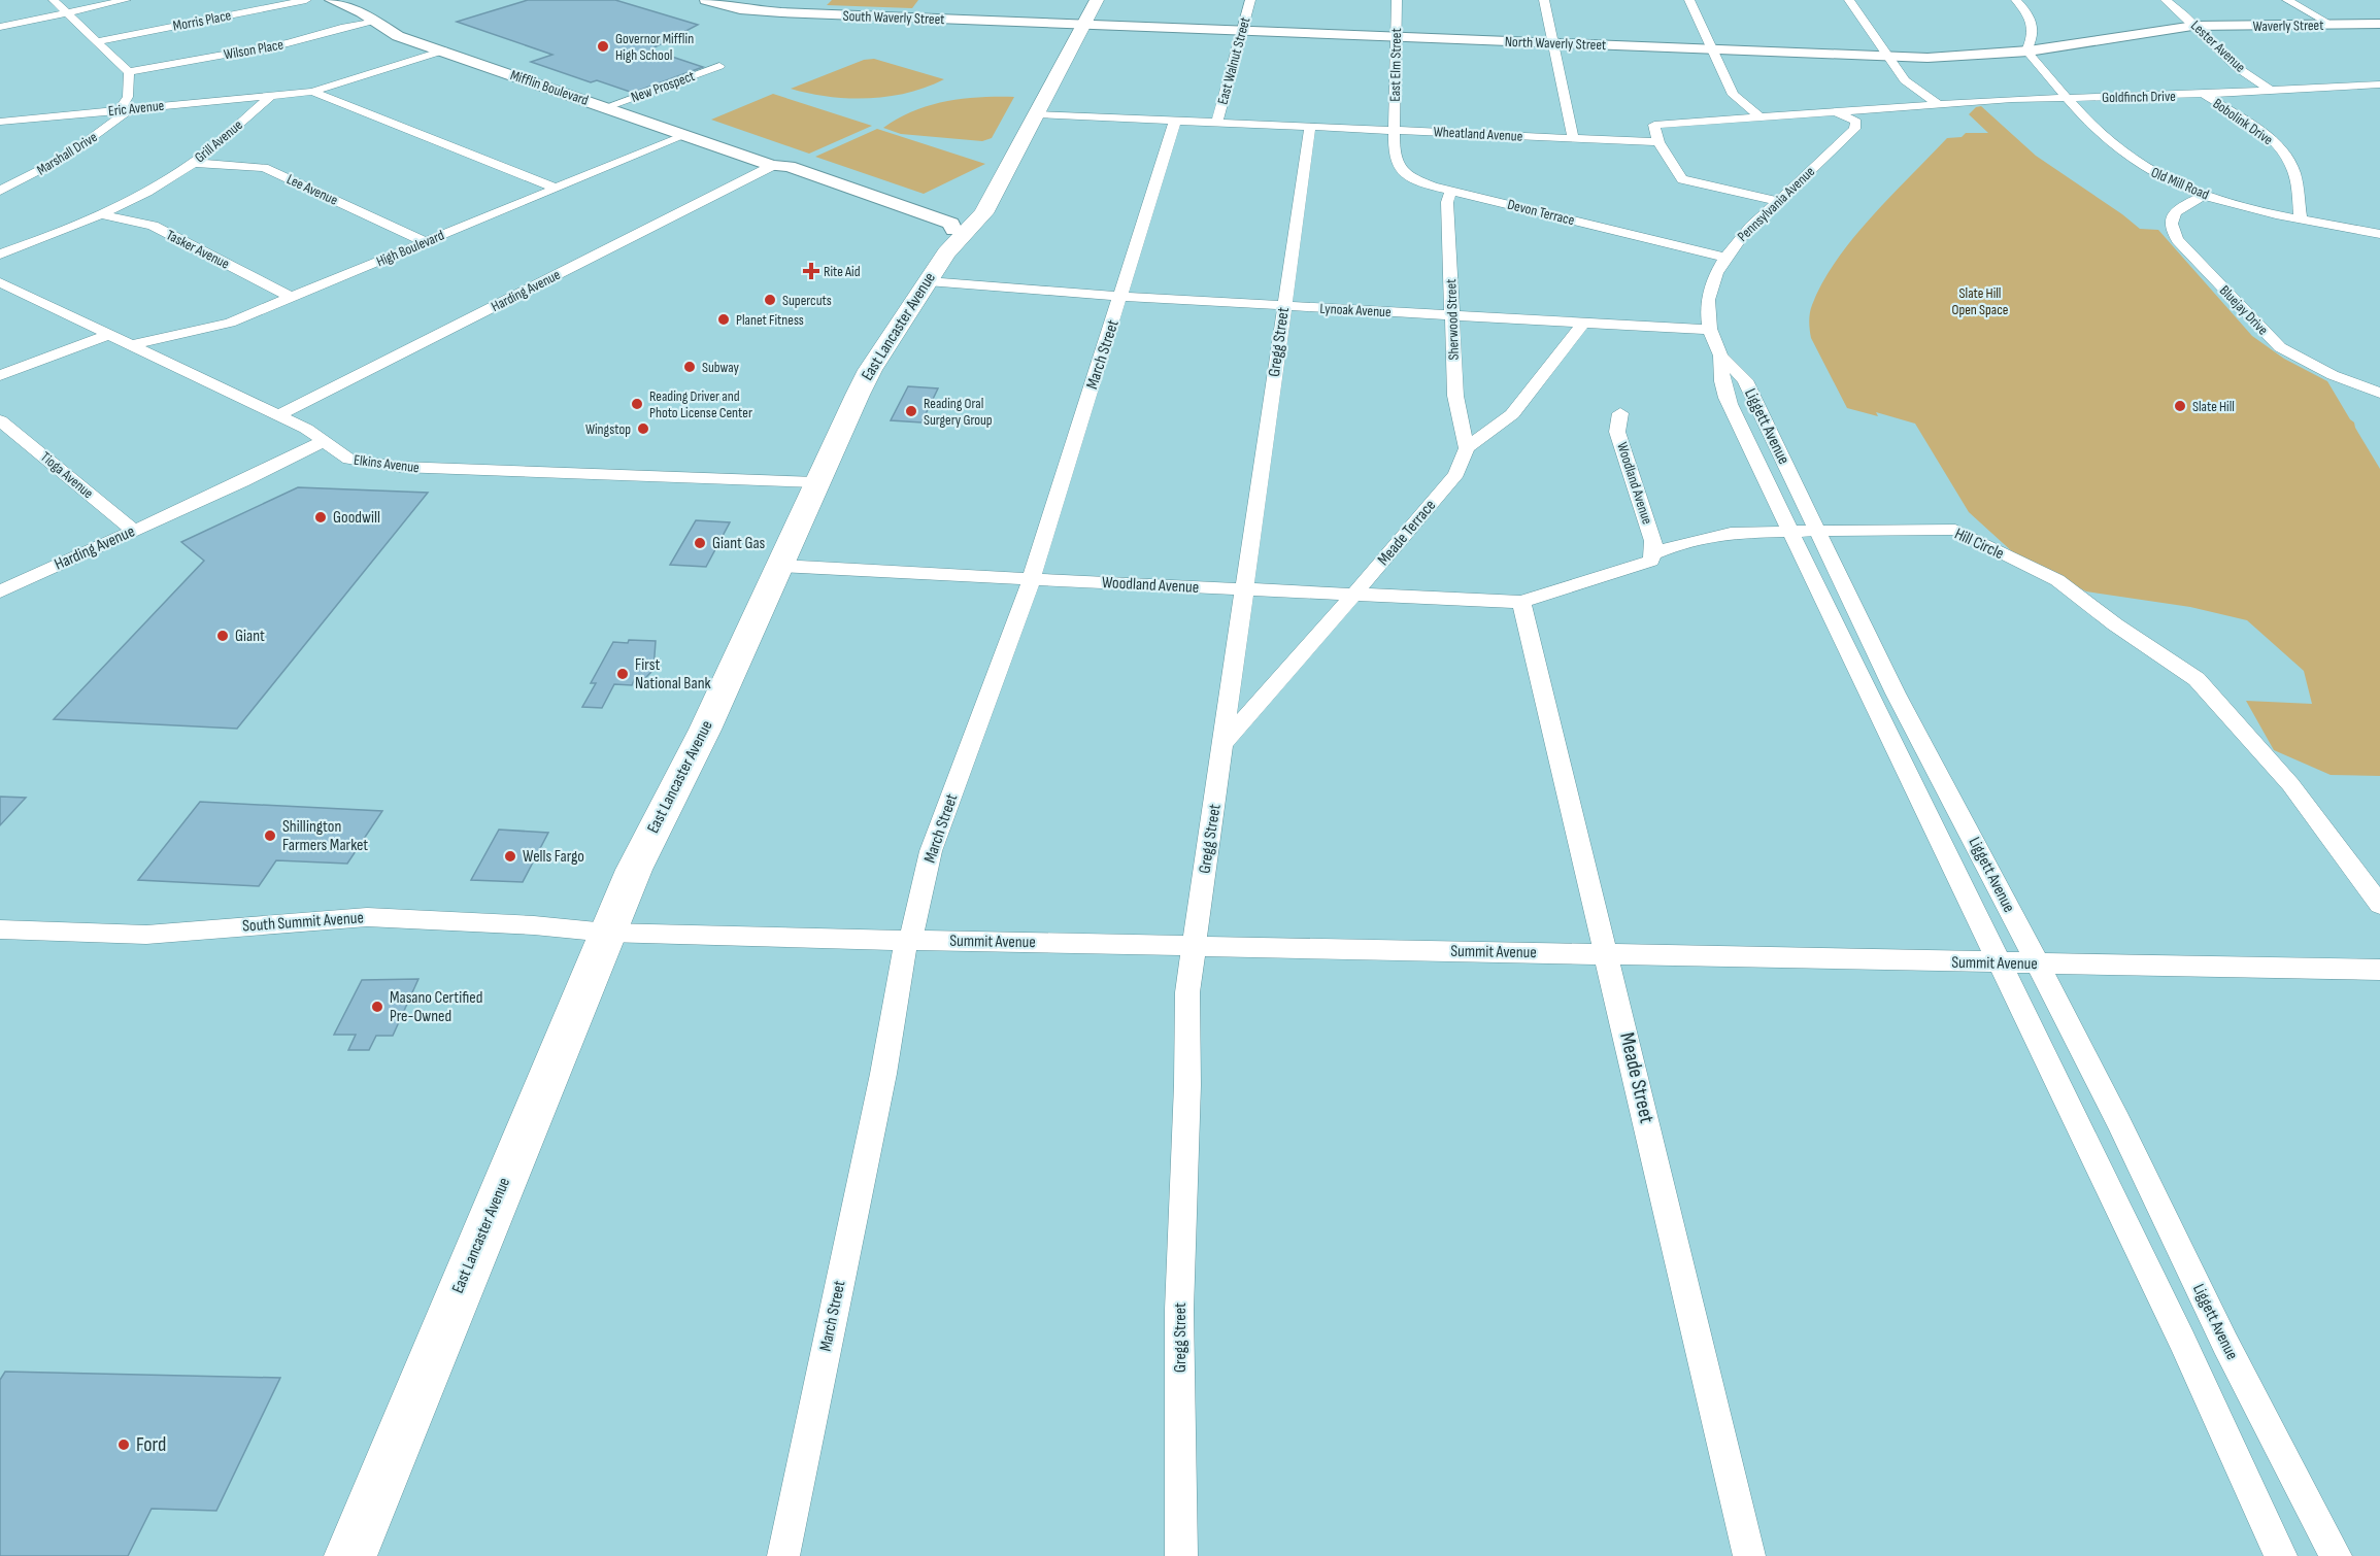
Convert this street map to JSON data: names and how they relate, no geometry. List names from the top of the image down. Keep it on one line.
{"streets":{"main road":["East Lancaster Avenue"],"street":["South Waverly Street","Morris Place","Waverly Street","North Waverly Street","Lester Avenue","Wilson Place","East Walnut Street","East Elm Street","New Prospect","Mifflin Boulevard","Goldfinch Drive","Eric Avenue","Bobolink Drive","Wheatland Avenue","Grill Avenue","Marshall Drive","Old Mill Road","Lee Avenue","Pennsylvania Avenue","Devon Terrace","High Boulevard","Tasker Avenue","Harding Avenue","Lynoak Avenue","Bluejay Drive","Sherwood Street","Gregg Street","March Street","Liggett Avenue","Elkins Avenue","Tioga Avenue","Woodland Avenue","Meade Terrace","Hill Circle","South Summit Avenue","Summit Avenue","Meade Street"]},"crossings":[["South Waverly Street","North Waverly Street"],["South Waverly Street","East Lancaster Avenue"],["Waverly Street","North Waverly Street"],["Waverly Street","Lester Avenue"],["Waverly Street","Old Mill Road"],["North Waverly Street","East Walnut Street"],["North Waverly Street","East Elm Street"],["North Waverly Street","Old Mill Road"],["North Waverly Street","East Lancaster Avenue"],["Lester Avenue","Goldfinch Drive"],["Wilson Place","Mifflin Boulevard"],["East Walnut Street","Wheatland Avenue"],["East Elm Street","Wheatland Avenue"],["East Elm Street","Devon Terrace"],["New Prospect","Mifflin Boulevard"],["Mifflin Boulevard","High Boulevard"],["Mifflin Boulevard","Harding Avenue"],["Mifflin Boulevard","East Lancaster Avenue"],["Goldfinch Drive","Bobolink Drive"],["Goldfinch Drive","Old Mill Road"],["Goldfinch Drive","Pennsylvania Avenue"],["Eric Avenue","Grill Avenue"],["Eric Avenue","Marshall Drive"],["Bobolink Drive","Old Mill Road"],["Wheatland Avenue","Devon Terrace"],["Wheatland Avenue","East Lancaster Avenue"],["Wheatland Avenue","Gregg Street"],["Wheatland Avenue","March Street"],["Grill Avenue","Lee Avenue"],["Grill Avenue","Tasker Avenue"],["Old Mill Road","Bluejay Drive"],["Lee Avenue","High Boulevard"],["Pennsylvania Avenue","Devon Terrace"],["Pennsylvania Avenue","Lynoak Avenue"],["Pennsylvania Avenue","Liggett Avenue"],["Devon Terrace","Sherwood Street"],["High Boulevard","Tasker Avenue"],["High Boulevard","Elkins Avenue"],["Harding Avenue","Elkins Avenue"],["Harding Avenue","Tioga Avenue"],["Lynoak Avenue","Sherwood Street"],["Lynoak Avenue","East Lancaster Avenue"],["Lynoak Avenue","Gregg Street"],["Lynoak Avenue","March Street"],["Lynoak Avenue","Meade Terrace"],["Sherwood Street","Meade Terrace"],["East Lancaster Avenue","Elkins Avenue"],["East Lancaster Avenue","Woodland Avenue"],["East Lancaster Avenue","South Summit Avenue"],["East Lancaster Avenue","Summit Avenue"],["Gregg Street","Woodland Avenue"],["Gregg Street","Meade Terrace"],["Gregg Street","Summit Avenue"],["March Street","Woodland Avenue"],["March Street","Summit Avenue"],["Liggett Avenue","Hill Circle"],["Liggett Avenue","Summit Avenue"],["Woodland Avenue","Meade Terrace"],["Woodland Avenue","Hill Circle"],["Woodland Avenue","Meade Street"],["Hill Circle","Meade Street"],["South Summit Avenue","Summit Avenue"],["Summit Avenue","Meade Street"]],"parks":["Slate Hill Open Space"],"places":{"other":["Governor Mifflin High School","Supercuts","Planet Fitness","Subway","Reading Driver and Photo License Center","Slate Hill","Reading Oral Surgery Group","Wingstop","Goodwill","Giant Gas","Giant","First National Bank","Shillington Farmers Market","Wells Fargo","Masano Certified Pre-Owned","Ford"],"health":["Rite Aid"]}}
